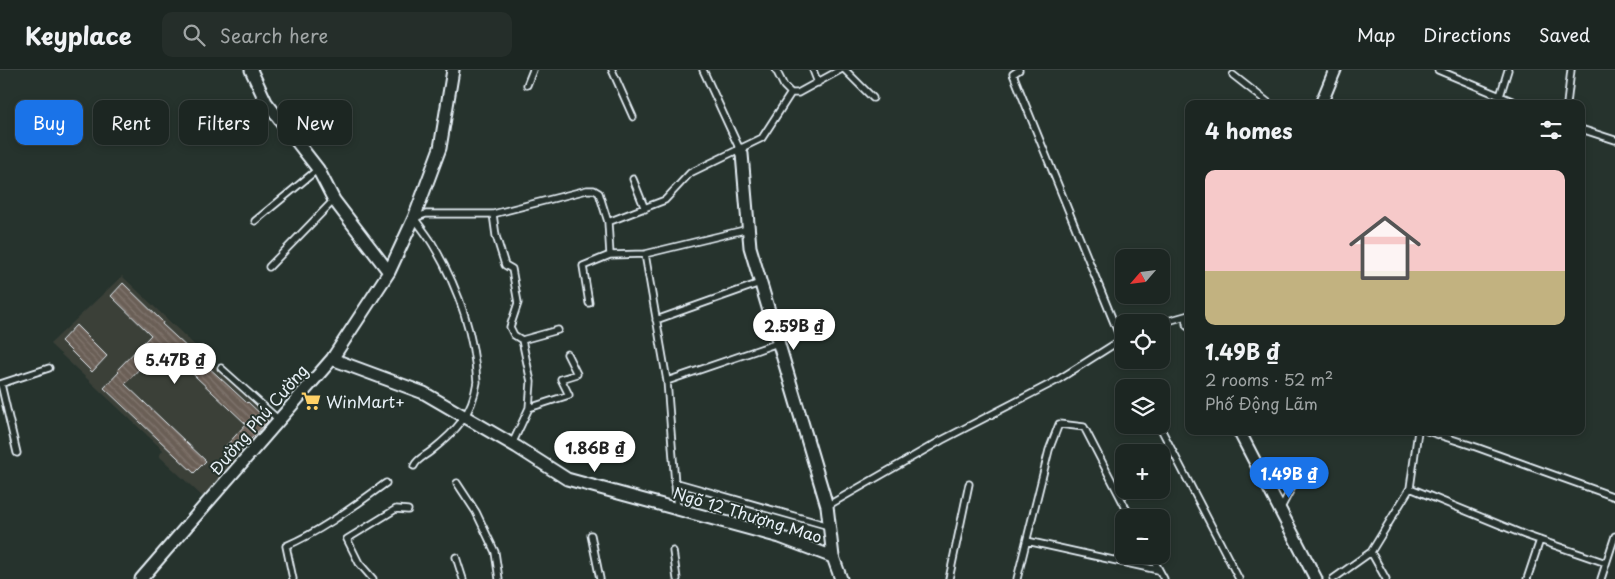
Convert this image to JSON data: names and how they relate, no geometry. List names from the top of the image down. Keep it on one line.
{"streets":{"street":["Đường Phú Cường","Ngõ 12 Thượng Mao"]},"crossings":[["Đường Phú Cường","Ngõ 12 Thượng Mao"]],"places":{"supermarket":["WinMart+"]},"north":"bottom left","page":{"header":"Keyplace","search":"Search here","nav":["Map","Directions","Saved"],"chip":["Buy","Rent","Filters","New"],"heading":"4 homes","list":[{"name":"1.49B ₫","note":"2 rooms · 52 m² · Phố Động Lãm"}],"map_buttons":["+","−"],"price":["2.59B ₫","5.47B ₫","1.86B ₫","1.49B ₫"]}}
